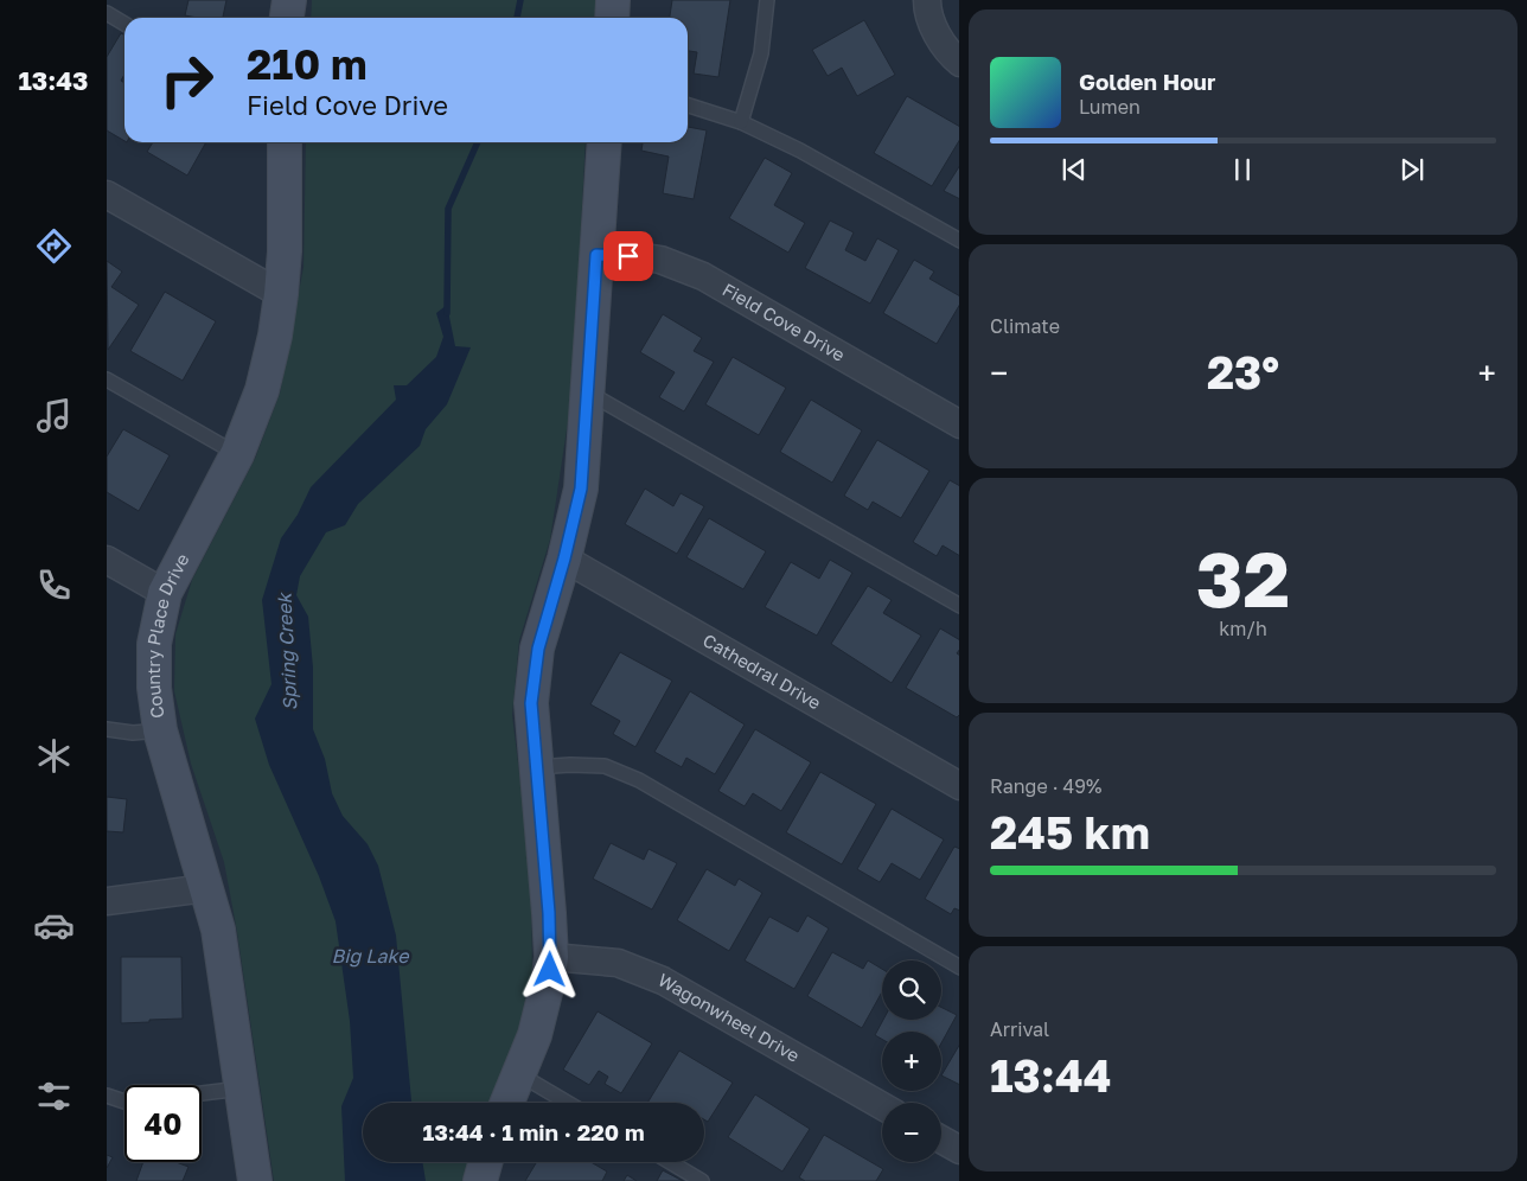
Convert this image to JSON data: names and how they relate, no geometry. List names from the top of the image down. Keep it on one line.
{"streets":{"street":["Field Cove Drive","Country Place Drive","Cathedral Drive","Wagonwheel Drive"]},"water":["Spring Creek","Big Lake"],"page":{"tabs":"13:43","turn":["210 m","Field Cove Drive"],"song":["Golden Hour","Lumen"],"tile":["Climate",["32","km/h"],["Range · 49%","245 km"],["Arrival","13:44"]],"heat":["−","23°","+"],"map_buttons":["+","−"],"limit":"40","trip":"13:44 · 1 min · 220 m"}}
